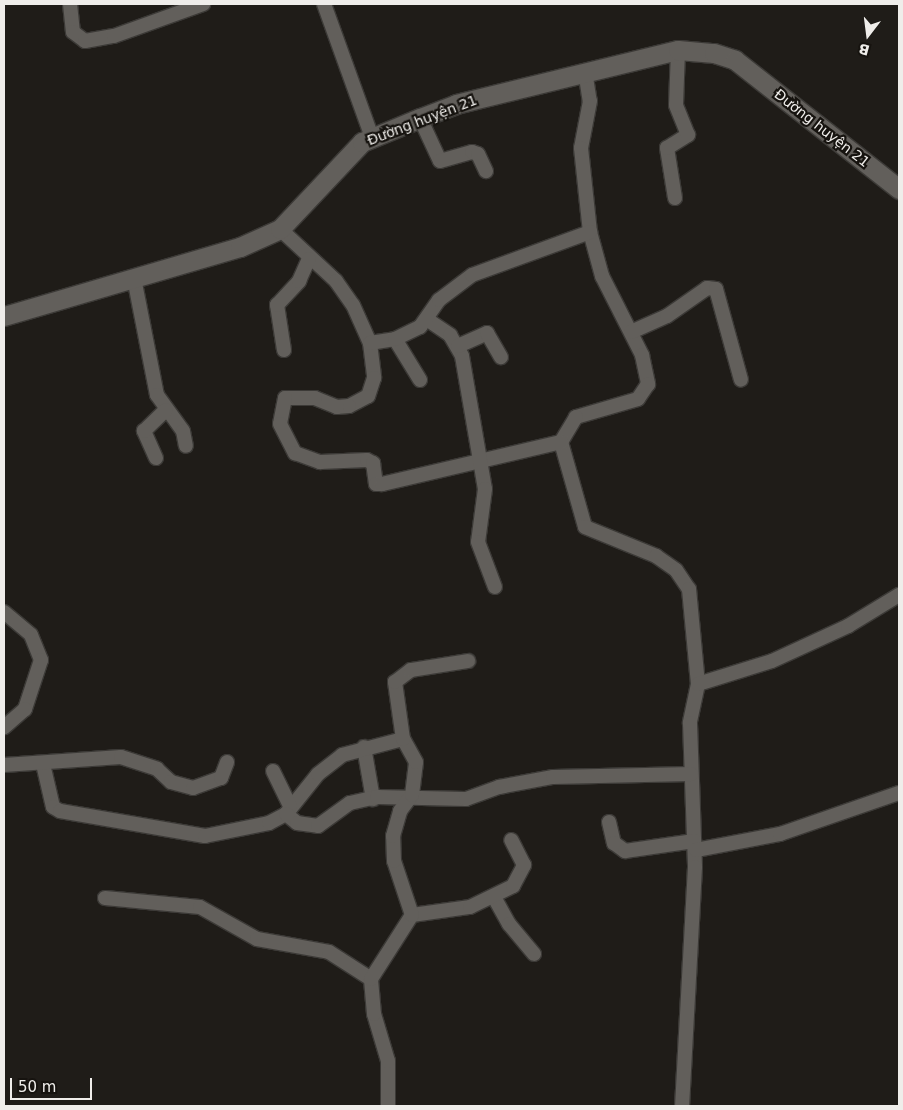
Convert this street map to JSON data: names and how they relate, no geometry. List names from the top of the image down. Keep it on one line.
{"streets":{"street":["Đường huyện 21"]},"scale_bar":"50 m","north":"bottom"}
